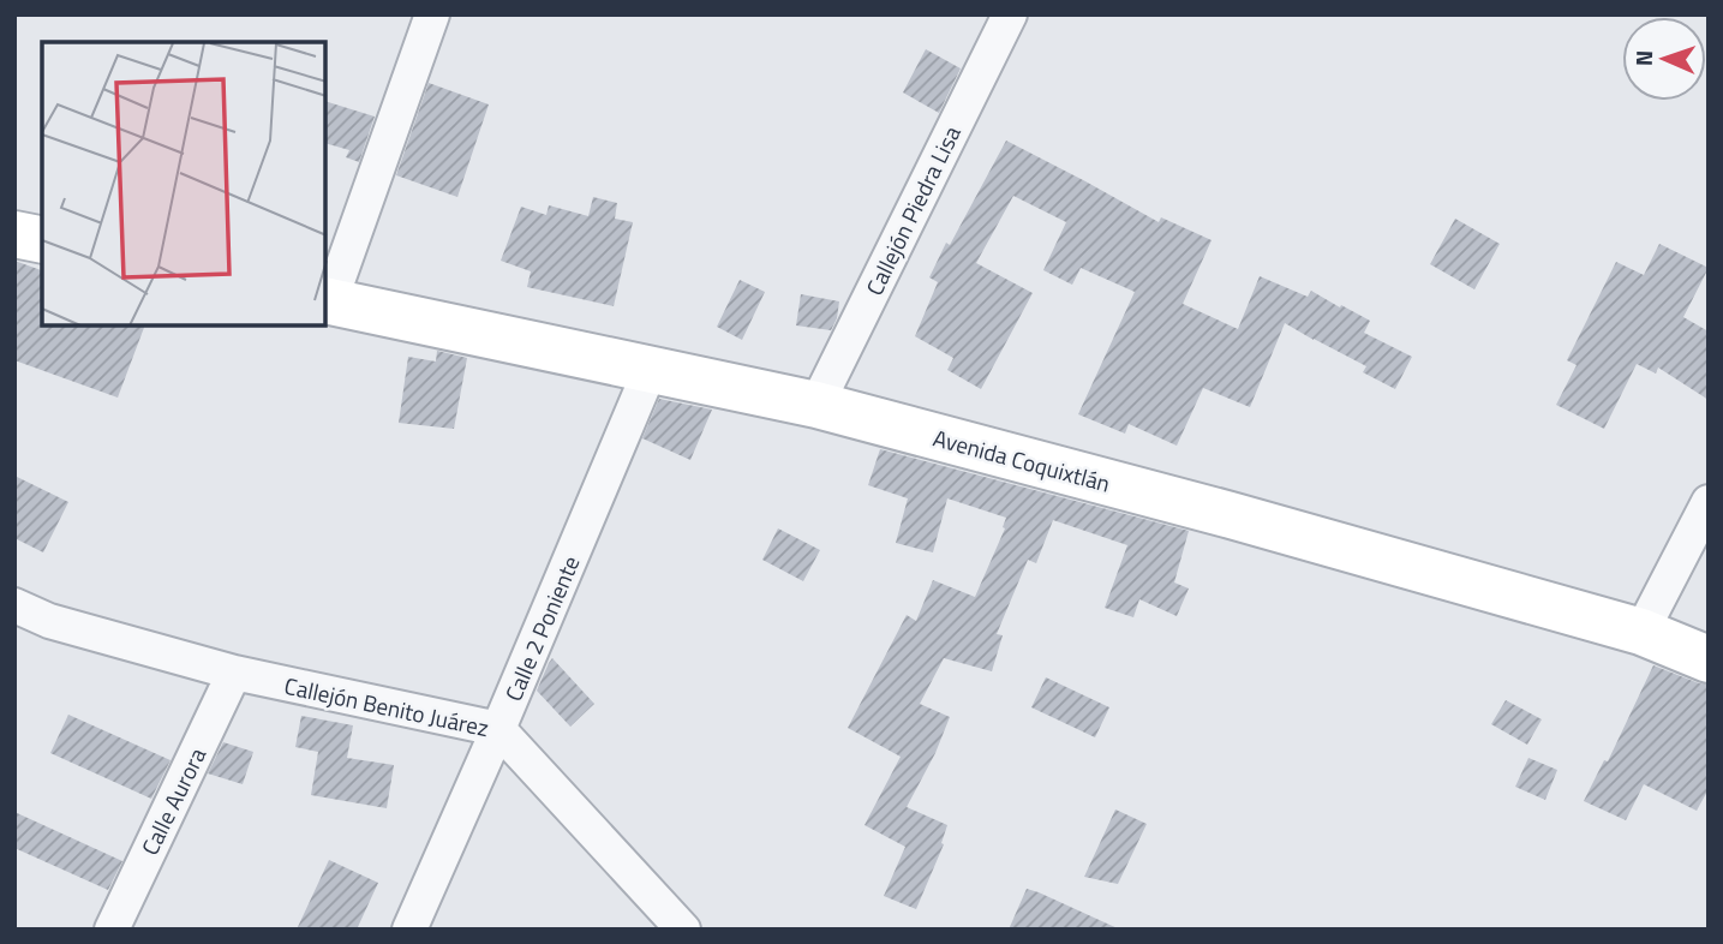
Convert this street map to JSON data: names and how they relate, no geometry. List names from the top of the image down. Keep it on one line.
{"streets":{"street":["Callejón Piedra Lisa","Avenida Coquixtlán","Calle 2 Poniente","Callejón Benito Juárez","Calle Aurora"]},"crossings":[["Callejón Piedra Lisa","Avenida Coquixtlán"],["Avenida Coquixtlán","Calle 2 Poniente"],["Calle 2 Poniente","Callejón Benito Juárez"],["Callejón Benito Juárez","Calle Aurora"]],"north":"left"}
